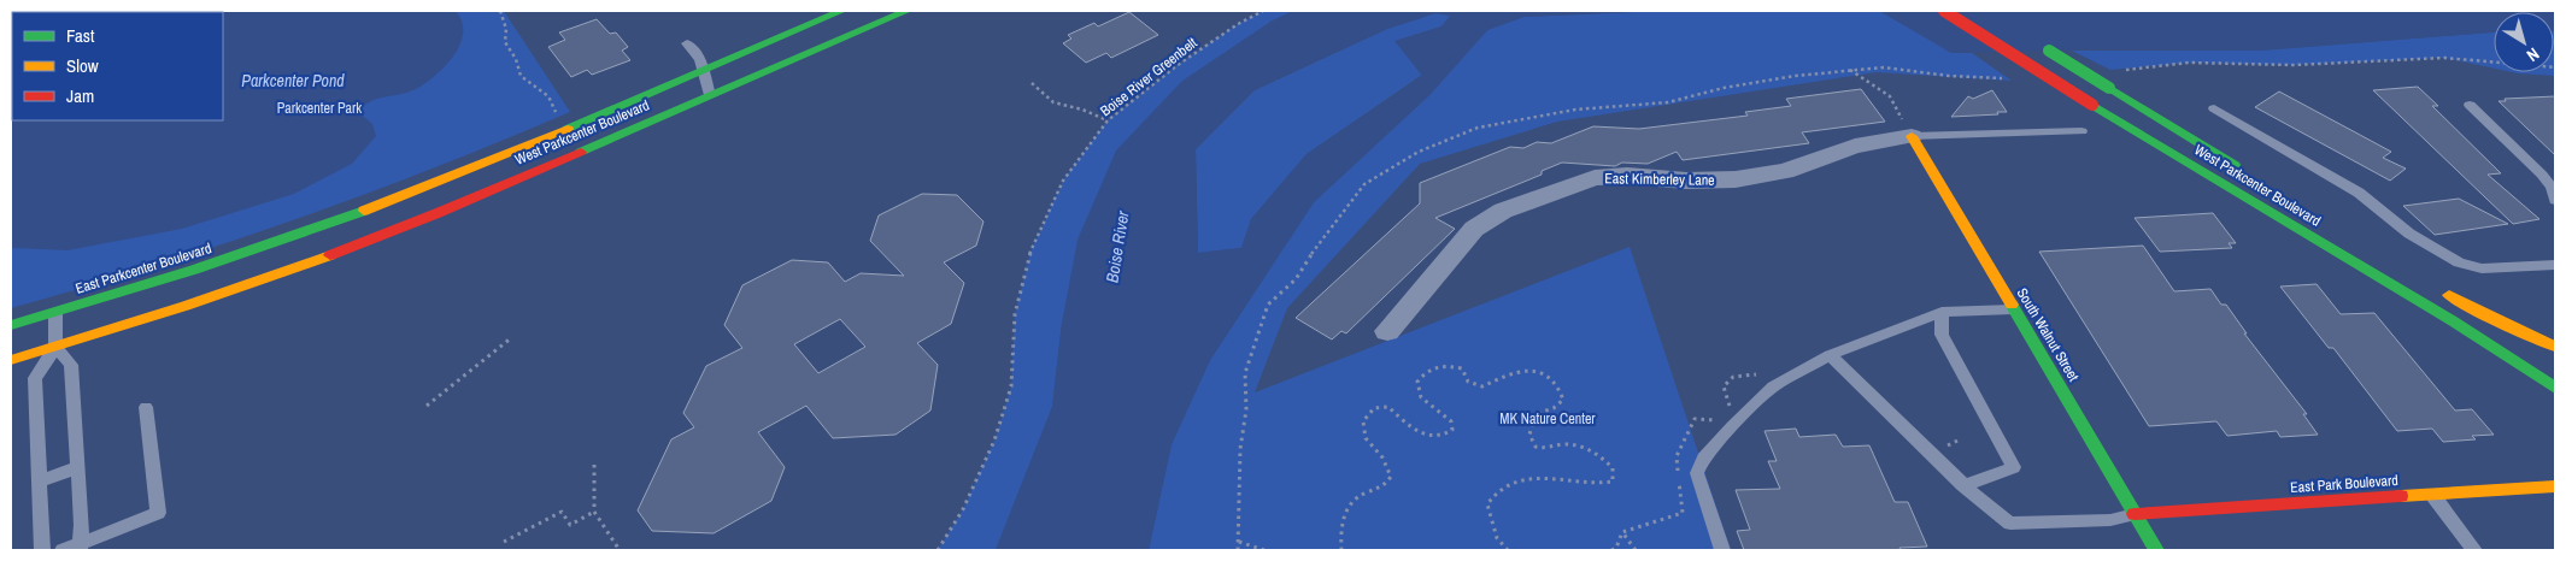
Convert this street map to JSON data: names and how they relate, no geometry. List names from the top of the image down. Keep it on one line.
{"streets":{"main road":["West Parkcenter Boulevard","East Parkcenter Boulevard","South Walnut Street","East Park Boulevard"],"street":["East Kimberley Lane"],"path":["Boise River Greenbelt"]},"crossings":[["West Parkcenter Boulevard","East Parkcenter Boulevard"],["East Kimberley Lane","South Walnut Street"],["South Walnut Street","East Park Boulevard"]],"water":["Parkcenter Pond","Boise River"],"parks":["Parkcenter Park","MK Nature Center"],"legend":["Fast","Slow","Jam"],"north":"bottom right"}
